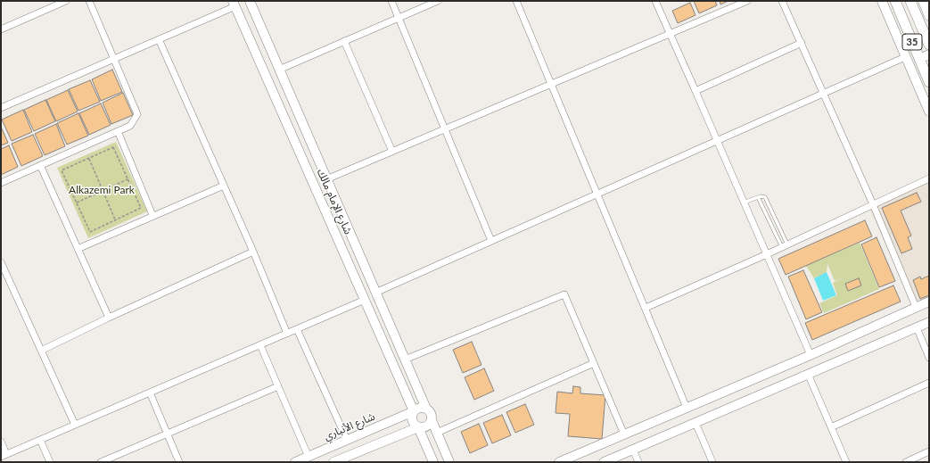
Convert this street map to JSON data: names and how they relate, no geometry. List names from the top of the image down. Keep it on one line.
{"streets":{"main road":["35"],"street":["شارع الإمام مالك","شارع الأنباري"]},"crossings":[["شارع الإمام مالك","شارع الأنباري"]],"parks":["Alkazemi Park"]}
